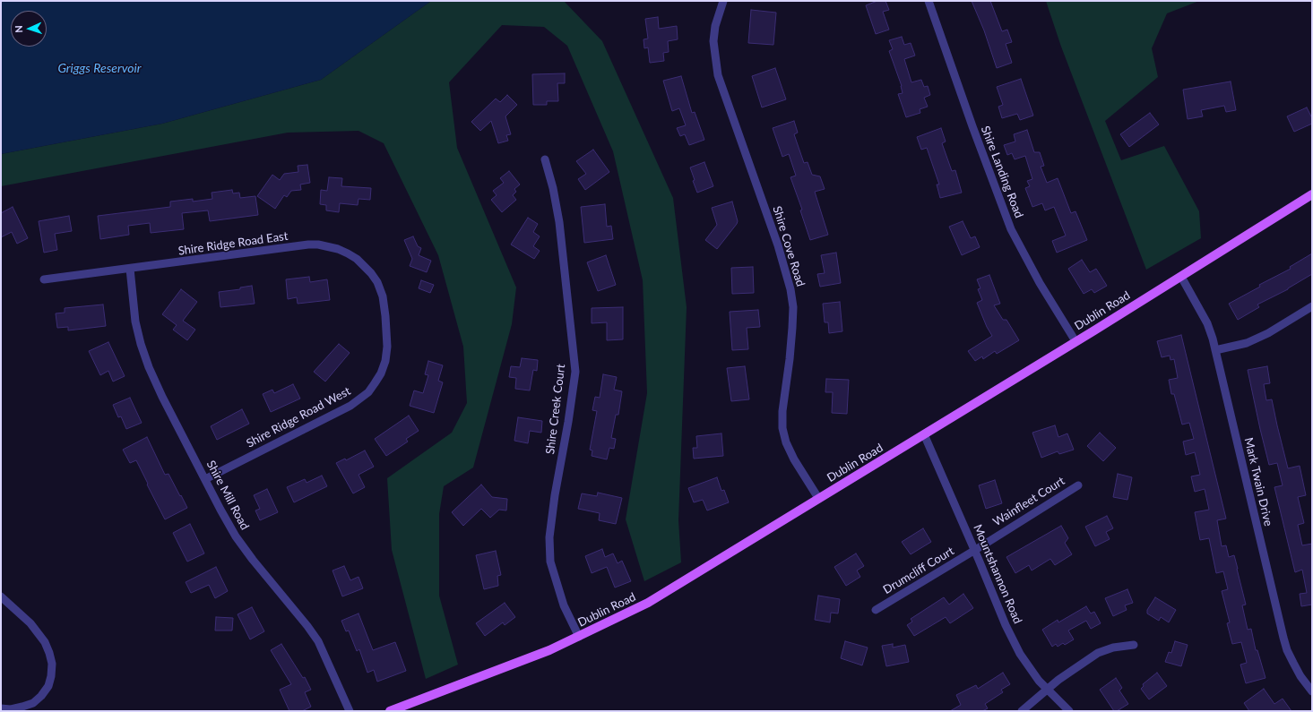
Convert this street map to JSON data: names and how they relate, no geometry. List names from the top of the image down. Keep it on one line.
{"streets":{"main road":["Dublin Road"],"street":["Shire Landing Road","Shire Ridge Road East","Shire Cove Road","Shire Creek Court","Shire Ridge Road West","Mark Twain Drive","Shire Mill Road","Wainfleet Court","Drumcliff Court","Mountshannon Road"]},"crossings":[["Shire Landing Road","Dublin Road"],["Shire Ridge Road East","Shire Ridge Road West"],["Shire Ridge Road East","Shire Mill Road"],["Shire Cove Road","Dublin Road"],["Dublin Road","Shire Creek Court"],["Dublin Road","Mark Twain Drive"],["Dublin Road","Mountshannon Road"],["Shire Ridge Road West","Shire Mill Road"],["Wainfleet Court","Drumcliff Court"],["Wainfleet Court","Mountshannon Road"],["Drumcliff Court","Mountshannon Road"]],"water":["Griggs Reservoir"],"north":"left"}
